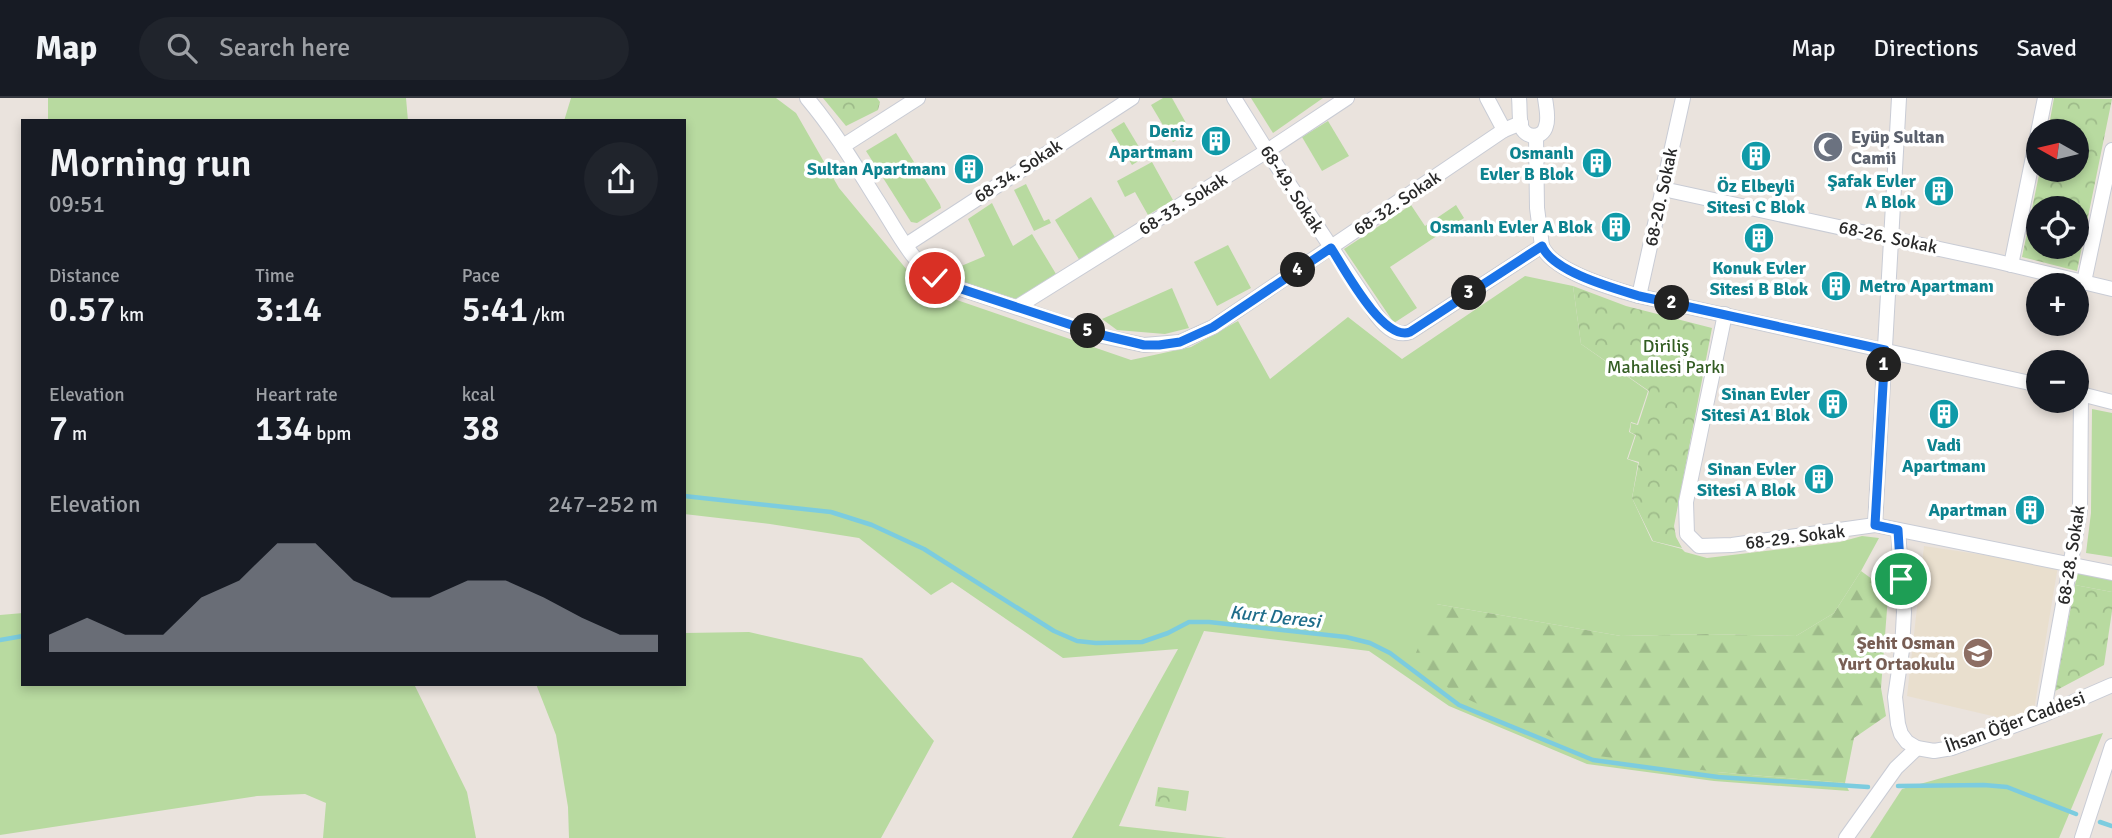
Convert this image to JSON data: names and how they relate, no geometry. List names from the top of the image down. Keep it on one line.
{"streets":{"street":["68-34. Sokak","68-49. Sokak","68-20. Sokak","68-32. Sokak","68-33. Sokak","68-26. Sokak","68-29. Sokak","68-28. Sokak","İhsan Öğer Caddesi"]},"crossings":[["68-34. Sokak","68-32. Sokak"],["68-49. Sokak","68-32. Sokak"],["68-49. Sokak","68-33. Sokak"],["68-20. Sokak","68-26. Sokak"],["68-32. Sokak","68-33. Sokak"],["68-29. Sokak","68-28. Sokak"],["68-28. Sokak","İhsan Öğer Caddesi"]],"water":["Kurt Deresi"],"parks":["Diriliş Mahallesi Parkı"],"places":{"building":["Deniz Apartmanı","Öz Elbeyli Sitesi C Blok","Osmanlı Evler B Blok","Sultan Apartmanı","Şafak Evler A Blok","Osmanlı Evler A Blok","Konuk Evler Sitesi B Blok","Metro Apartmanı","Sinan Evler Sitesi A1 Blok","Vadi Apartmanı","Sinan Evler Sitesi A Blok","Apartman"],"mosque":["Eyüp Sultan Camii"],"school or university":["Şehit Osman Yurt Ortaokulu"]},"north":"left","page":{"header":"Map","search":"Search here","nav":["Map","Directions","Saved"],"map_buttons":["+","−"],"heading":["Morning run","09:51"],"stats":[["Distance","0.57 km"],["Time","3:14"],["Pace","5:41 /km"],["Elevation","7 m"],["Heart rate","134 bpm"],["kcal","38"]],"pins":["4","3","2","5","1"],"chart":["Elevation","247–252 m"]}}
